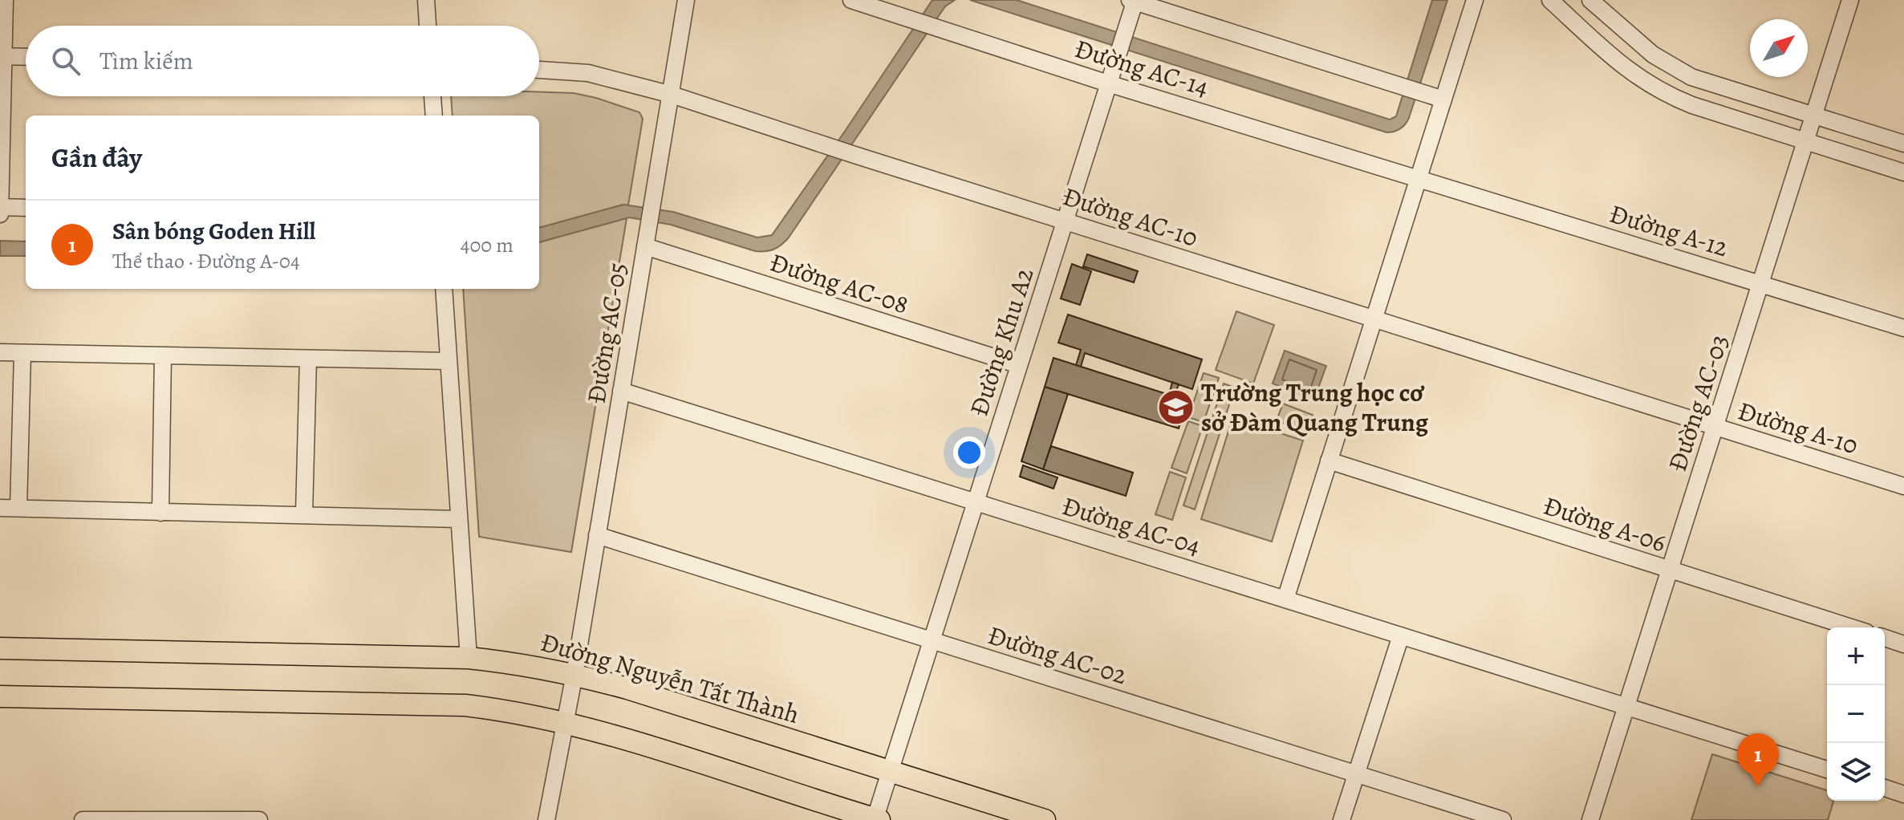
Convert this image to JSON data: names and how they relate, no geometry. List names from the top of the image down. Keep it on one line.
{"streets":{"main road":["Đường Nguyễn Tất Thành"],"street":["Đường AC-14","Đường AC-10","Đường A-12","Đường AC-08","Đường AC-05","Đường Khu A2","Đường AC-03","Đường A-10","Đường A-06","Đường AC-04","Đường AC-02"]},"crossings":[["Đường AC-14","Đường A-12"],["Đường AC-14","Đường Khu A2"],["Đường AC-10","Đường AC-05"],["Đường AC-10","Đường Khu A2"],["Đường AC-10","Đường AC-03"],["Đường AC-10","Đường A-10"],["Đường A-12","Đường AC-03"],["Đường AC-08","Đường AC-05"],["Đường AC-08","Đường Khu A2"],["Đường AC-05","Đường AC-04"],["Đường AC-05","Đường AC-02"],["Đường AC-05","Đường Nguyễn Tất Thành"],["Đường Khu A2","Đường AC-04"],["Đường Khu A2","Đường AC-02"],["Đường Khu A2","Đường Nguyễn Tất Thành"],["Đường AC-03","Đường A-10"],["Đường AC-03","Đường A-06"],["Đường AC-03","Đường AC-04"]],"places":{"school or university":["Trường Trung học cơ sở Đàm Quang Trung"]},"north":"top right","page":{"search":"Tìm kiếm","heading":"Gần đây","list":[{"mark":"1","name":"Sân bóng Goden Hill","note":"Thể thao · Đường A-04","value":"400 m"}],"map_buttons":["+","−"],"pins":"1"}}
